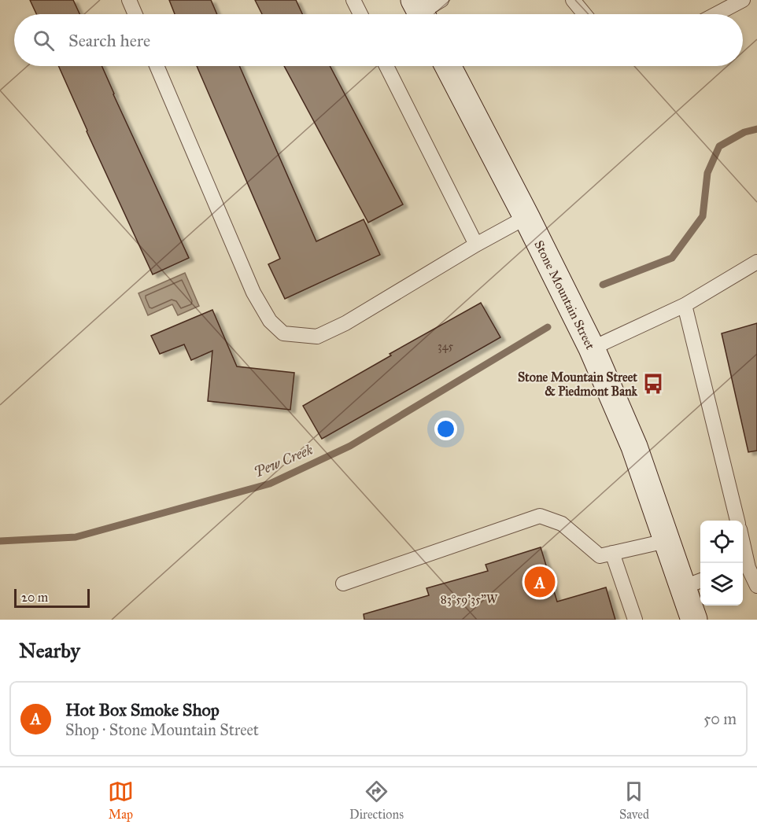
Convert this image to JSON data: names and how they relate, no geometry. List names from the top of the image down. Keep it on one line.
{"streets":{"main road":["Stone Mountain Street"]},"water":["Pew Creek"],"places":{"bus stop":["Stone Mountain Street & Piedmont Bank"]},"house_numbers":["345"],"scale_bar":"20 m","page":{"search":"Search here","pins":"A","scale":"20 m","heading":"Nearby","list":[{"mark":"A","name":"Hot Box Smoke Shop","note":"Shop · Stone Mountain Street","value":"50 m"}],"nav":["Map","Directions","Saved"]},"coordinates":["83°59'35\"W"]}
